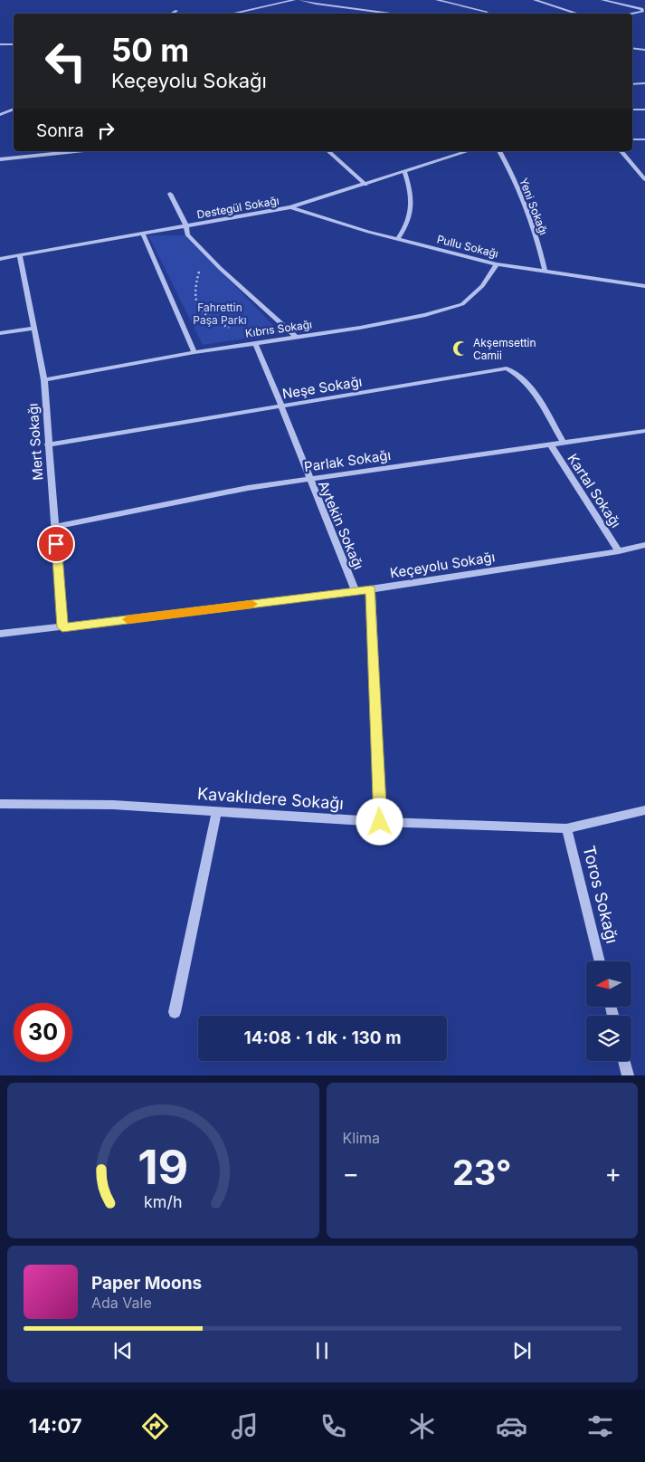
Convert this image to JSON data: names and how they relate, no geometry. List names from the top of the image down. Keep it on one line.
{"streets":{"street":["Yeni Sokağı","Destegül Sokağı","Pullu Sokağı","Kıbrıs Sokağı","Neşe Sokağı","Mert Sokağı","Parlak Sokağı","Kartal Sokağı","Aytekin Sokağı","Keçeyolu Sokağı","Kavaklıdere Sokağı","Toros Sokağı"]},"crossings":[["Yeni Sokağı","Pullu Sokağı"],["Destegül Sokağı","Pullu Sokağı"],["Destegül Sokağı","Mert Sokağı"],["Pullu Sokağı","Kıbrıs Sokağı"],["Kıbrıs Sokağı","Mert Sokağı"],["Kıbrıs Sokağı","Aytekin Sokağı"],["Neşe Sokağı","Mert Sokağı"],["Neşe Sokağı","Parlak Sokağı"],["Neşe Sokağı","Aytekin Sokağı"],["Mert Sokağı","Parlak Sokağı"],["Mert Sokağı","Keçeyolu Sokağı"],["Parlak Sokağı","Kartal Sokağı"],["Parlak Sokağı","Aytekin Sokağı"],["Kartal Sokağı","Keçeyolu Sokağı"],["Aytekin Sokağı","Keçeyolu Sokağı"],["Kavaklıdere Sokağı","Toros Sokağı"]],"parks":["Fahrettin Paşa Parkı"],"places":{"mosque":["Akşemsettin Camii"]},"north":"left","page":{"turn":["50 m","Keçeyolu Sokağı"],"then":"Sonra","limit":"30","trip":"14:08 · 1 dk · 130 m","tile":"Klima","heat":["−","23°","+"],"song":["Paper Moons","Ada Vale"],"tabs":"14:07","gauge":["19","km/h"]}}
